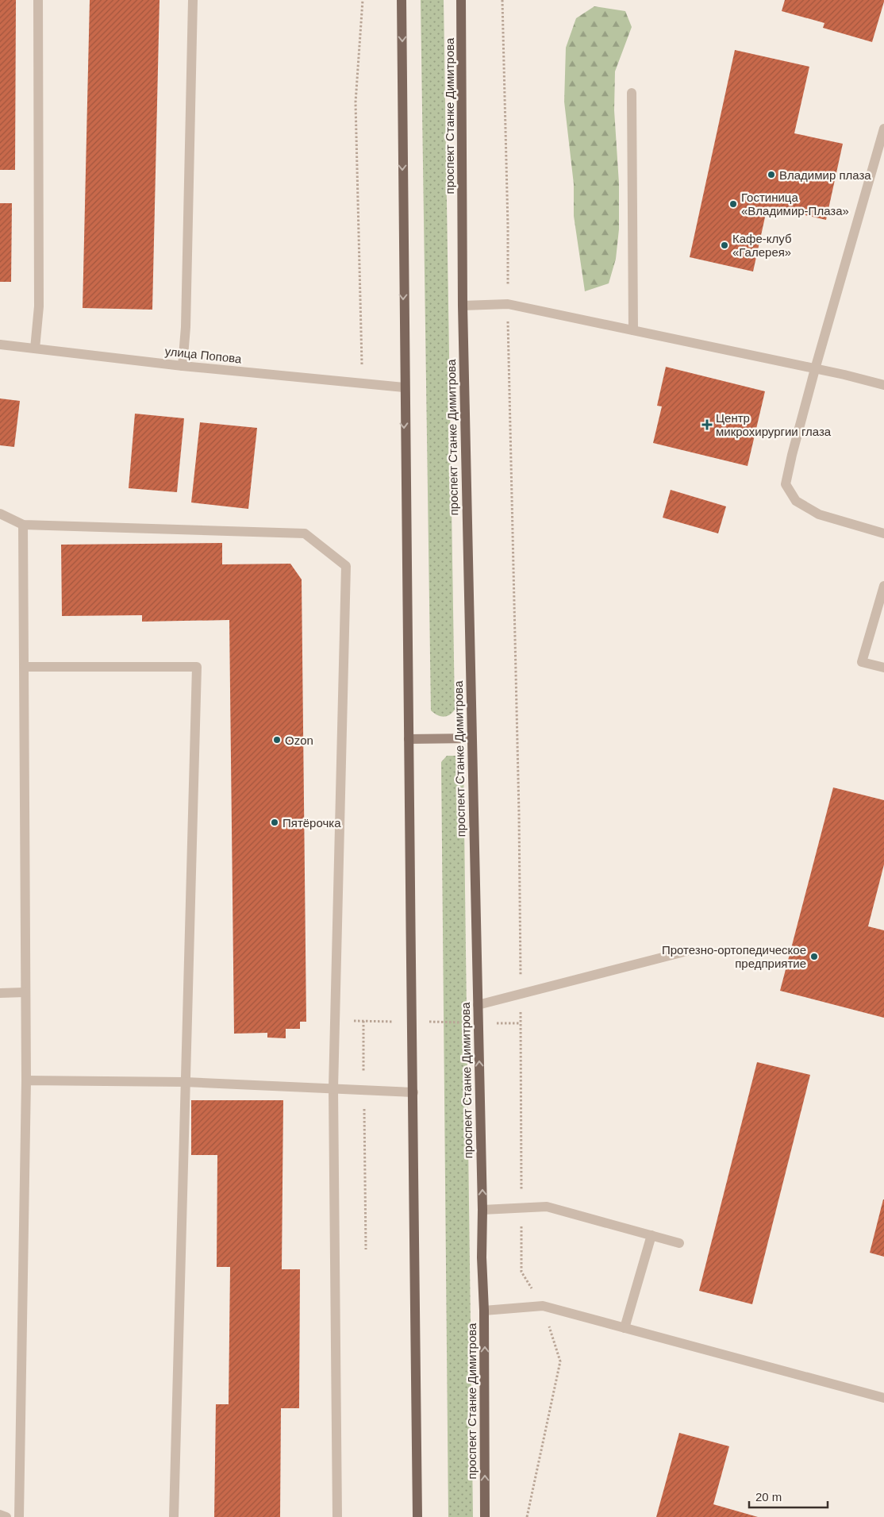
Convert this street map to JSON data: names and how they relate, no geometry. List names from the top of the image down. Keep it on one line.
{"streets":{"main road":["проспект Станке Димитрова"],"street":["улица Попова"]},"places":{"other":["Владимир плаза","Гостиница «Владимир-Плаза»","Кафе-клуб «Галерея»","Ozon","Пятёрочка","Протезно-ортопедическое предприятие"],"health":["Центр микрохирургии глаза"]},"scale_bar":"20 m"}
